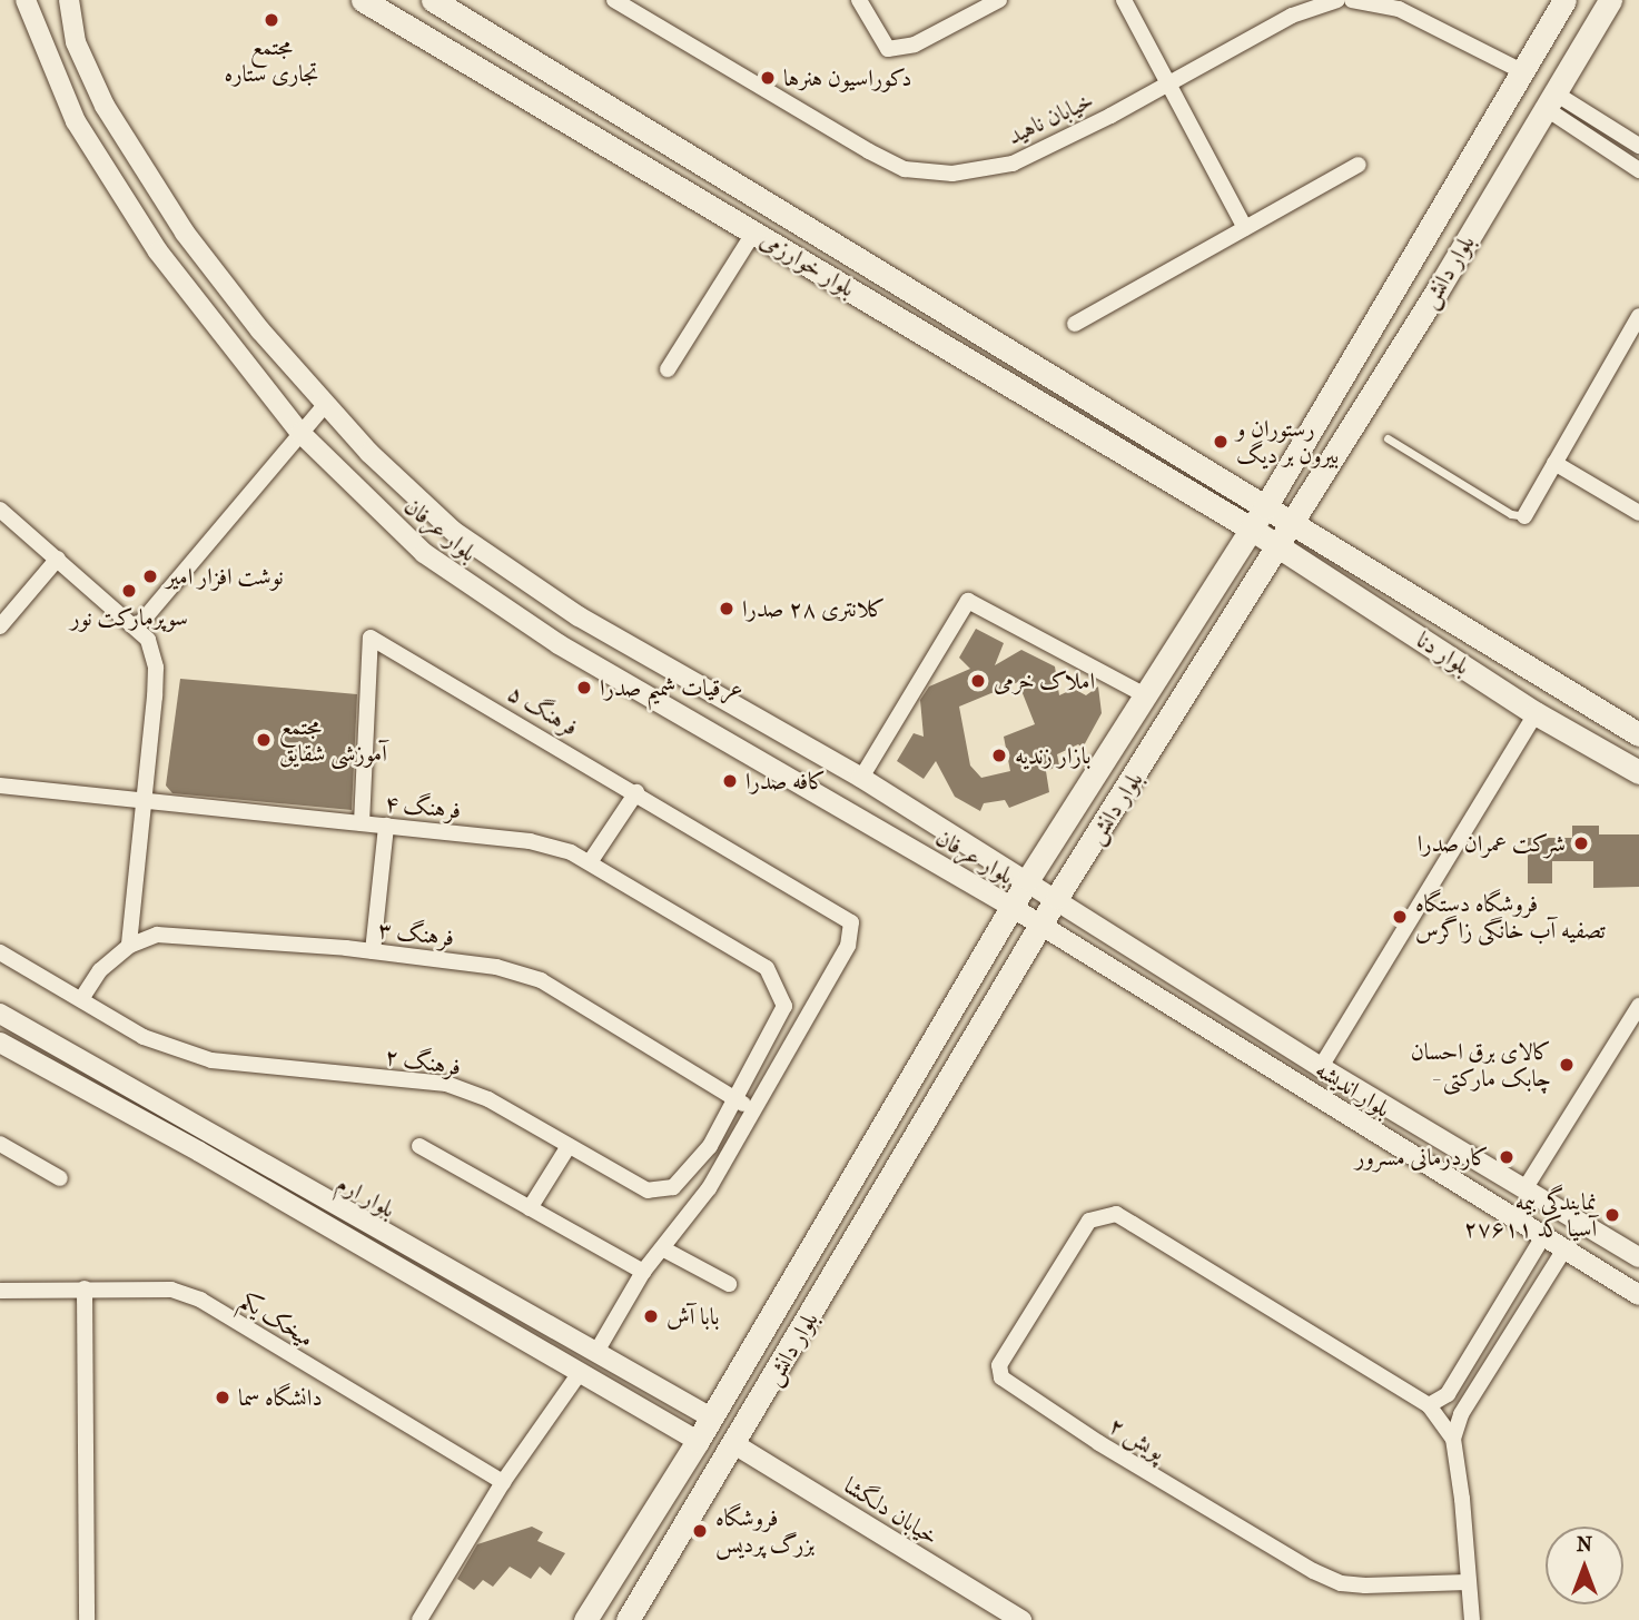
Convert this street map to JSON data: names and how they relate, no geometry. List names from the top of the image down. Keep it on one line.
{"streets":{"main road":["بلوار خوارزمی","بلوار دانش","بلوار دنا"],"street":["خیابان ناهید","بلوار عرفان","فرهنگ ۵","فرهنگ ۴","فرهنگ ۳","فرهنگ ۲","بلوار اندیشه","بلوار ارم","میخک یکم","پویش ۲","خیابان دلگشا"]},"crossings":[["بلوار خوارزمی","بلوار دانش"],["بلوار خوارزمی","بلوار دنا"],["بلوار دانش","بلوار عرفان"],["بلوار دانش","بلوار دنا"],["بلوار دانش","بلوار اندیشه"],["بلوار دانش","بلوار ارم"],["بلوار دانش","خیابان دلگشا"],["بلوار عرفان","بلوار اندیشه"],["فرهنگ ۵","فرهنگ ۴"],["فرهنگ ۵","فرهنگ ۳"],["فرهنگ ۴","فرهنگ ۲"],["فرهنگ ۳","فرهنگ ۲"]],"places":["مجتمع تجاری ستاره","دکوراسیون هنرها","رستوران و بیرون بر دیگ","نوشت افزار امیر","سوپرمارکت نور","کلانتری ۲۸ صدرا","املاک خرمی","عرقیات شمیم صدرا","مجتمع آموزشی شقایق","بازار زندیه","کافه صدرا","شرکت عمران صدرا","فروشگاه دستگاه تصفیه آب خانگی زاگرس","کالای برق احسان - چابک مارکتی","کاردرمانی مسرور","نمایندگی بیمه آسیا کد ۲۷۶۱۱","بابا آش","دانشگاه سما","فروشگاه بزرگ پردیس"],"north":"top"}
